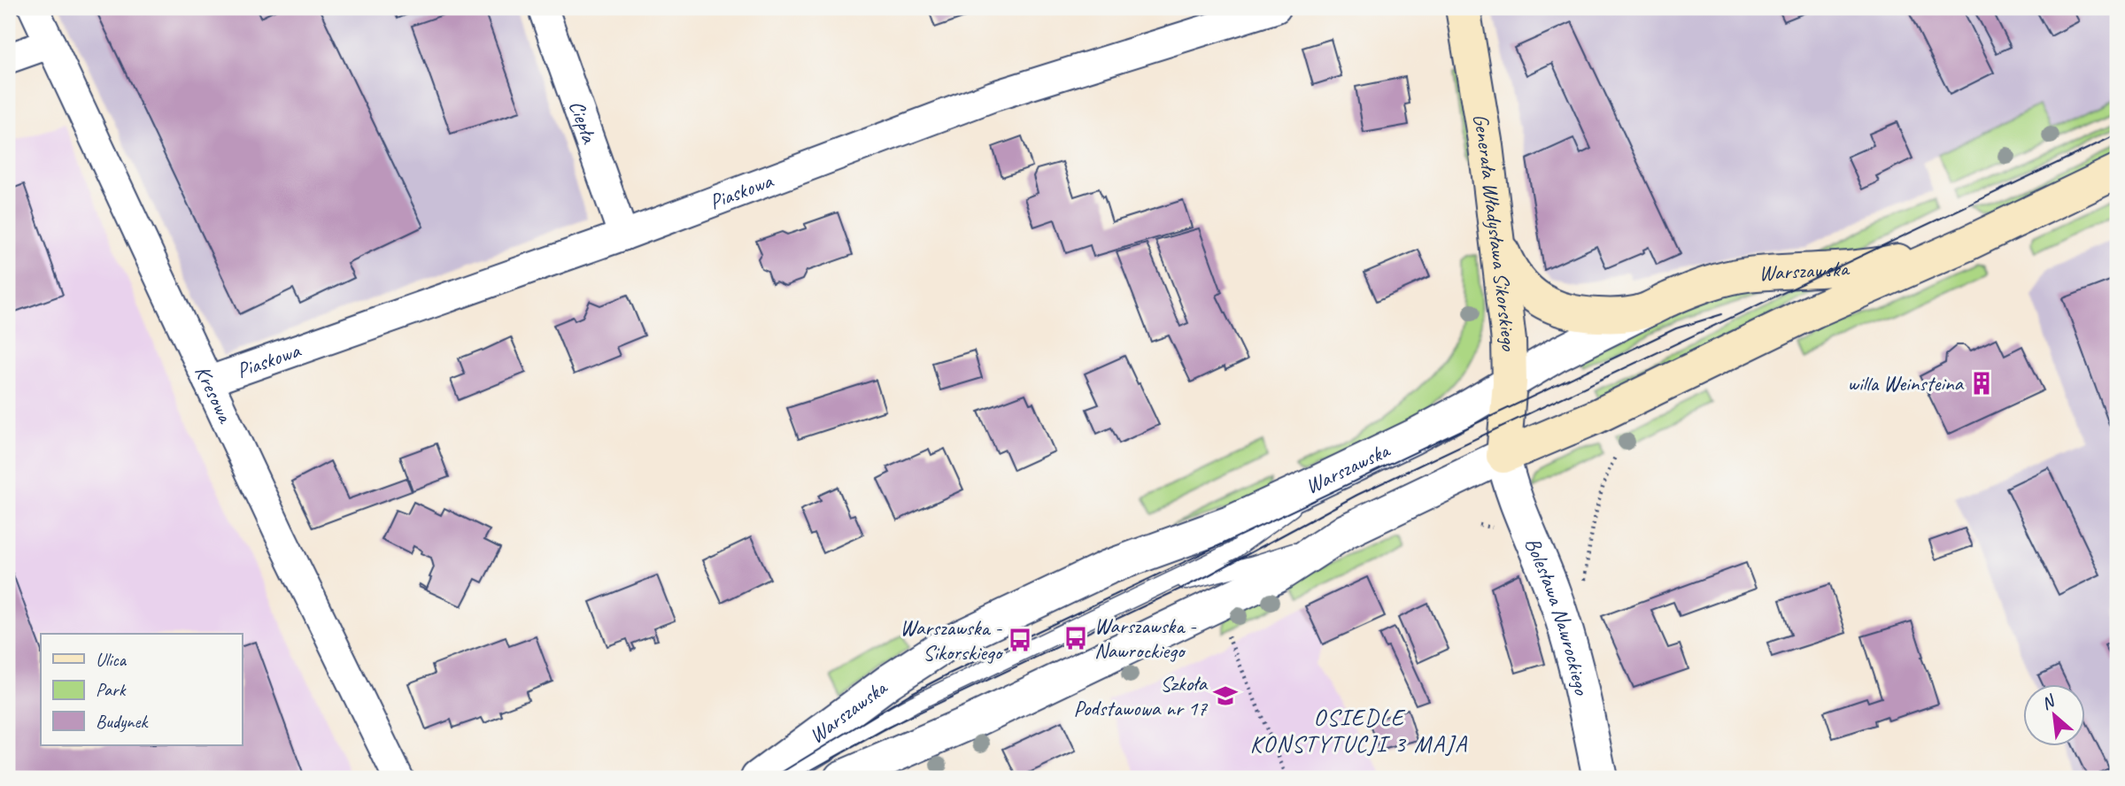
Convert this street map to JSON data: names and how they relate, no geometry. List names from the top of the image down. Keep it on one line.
{"streets":{"main road":["Generała Władysława Sikorskiego","Warszawska"],"street":["Ciepła","Piaskowa","Kresowa","Bolesława Nawrockiego"]},"crossings":[["Ciepła","Piaskowa"],["Piaskowa","Kresowa"],["Generała Władysława Sikorskiego","Warszawska"],["Generała Władysława Sikorskiego","Bolesława Nawrockiego"],["Warszawska","Bolesława Nawrockiego"]],"districts":["OSIEDLE KONSTYTUCJI 3 MAJA"],"places":{"building":["willa Weinsteina"],"bus stop":["Warszawska - Nawrockiego","Warszawska - Sikorskiego"],"school or university":["Szkoła Podstawowa nr 17"]},"legend":["Ulica","Park","Budynek"],"north":"top left"}
